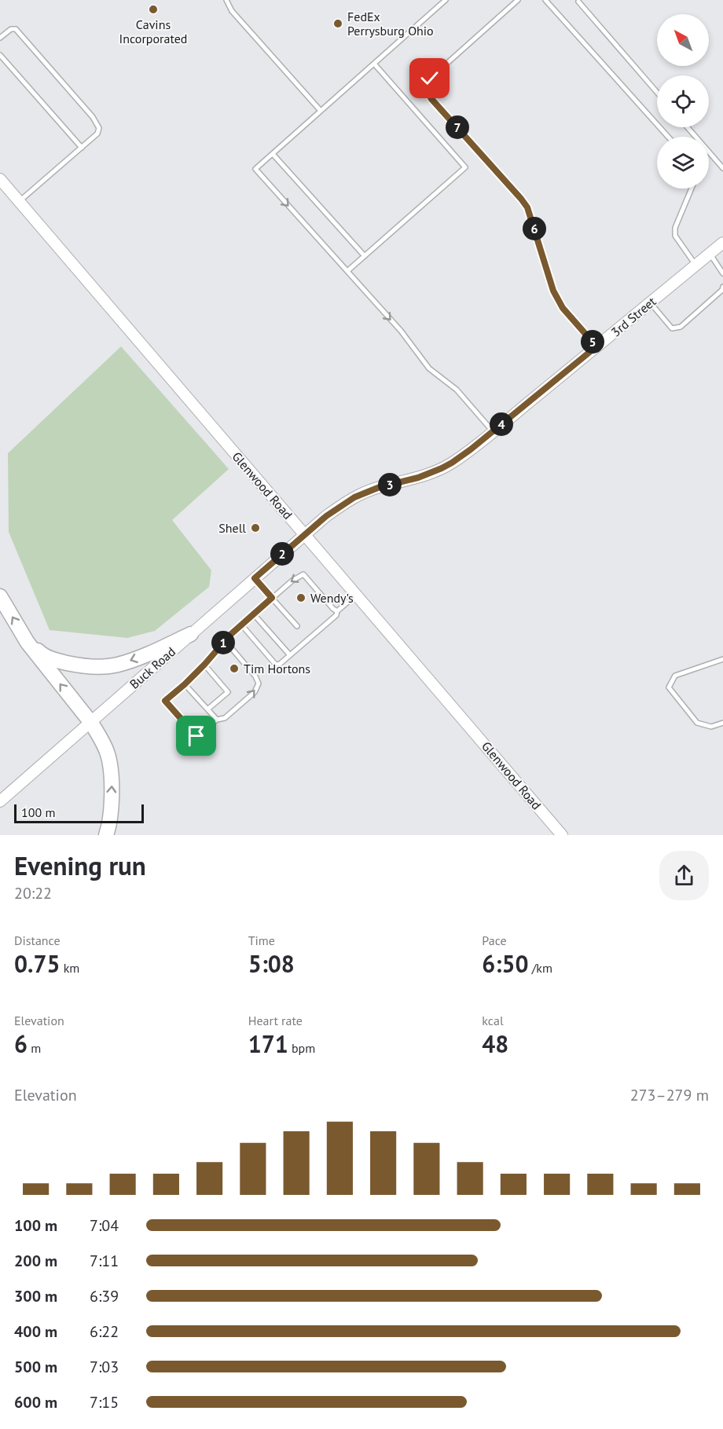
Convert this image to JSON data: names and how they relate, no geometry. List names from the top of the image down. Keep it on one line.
{"streets":{"street":["3rd Street","Glenwood Road","Buck Road"]},"crossings":[["3rd Street","Glenwood Road"],["3rd Street","Buck Road"],["Glenwood Road","Buck Road"]],"places":["Cavins Incorporated","FedEx Perrysburg Ohio","Shell","Wendy's","Tim Hortons"],"scale_bar":"100 m","north":"top left","page":{"pins":["7","6","5","4","3","2","1"],"scale":"100 m","heading":["Evening run","20:22"],"stats":[["Distance","0.75 km"],["Time","5:08"],["Pace","6:50 /km"],["Elevation","6 m"],["Heart rate","171 bpm"],["kcal","48"]],"chart":["Elevation","273–279 m"],"list":[{"name":"100 m","note":"7:04"},{"name":"200 m","note":"7:11"},{"name":"300 m","note":"6:39"},{"name":"400 m","note":"6:22"},{"name":"500 m","note":"7:03"},{"name":"600 m","note":"7:15"}]}}
